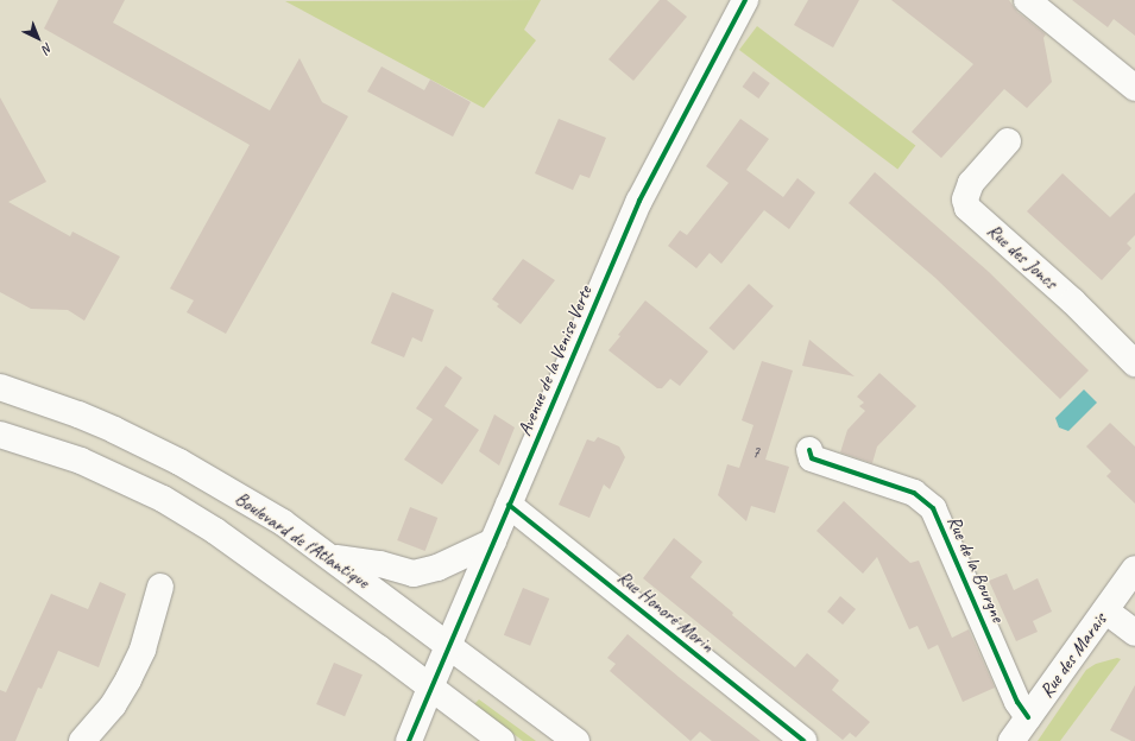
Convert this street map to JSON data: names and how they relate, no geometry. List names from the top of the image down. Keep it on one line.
{"streets":{"main road":["Rue des Joncs","Avenue de la Venise Verte","Boulevard de l'Atlantique","Rue de la Bourgne","Rue Honoré Morin","Rue des Marais"]},"crossings":[["Avenue de la Venise Verte","Boulevard de l'Atlantique"],["Avenue de la Venise Verte","Rue Honoré Morin"],["Rue de la Bourgne","Rue des Marais"]],"house_numbers":["7"],"north":"bottom right"}
